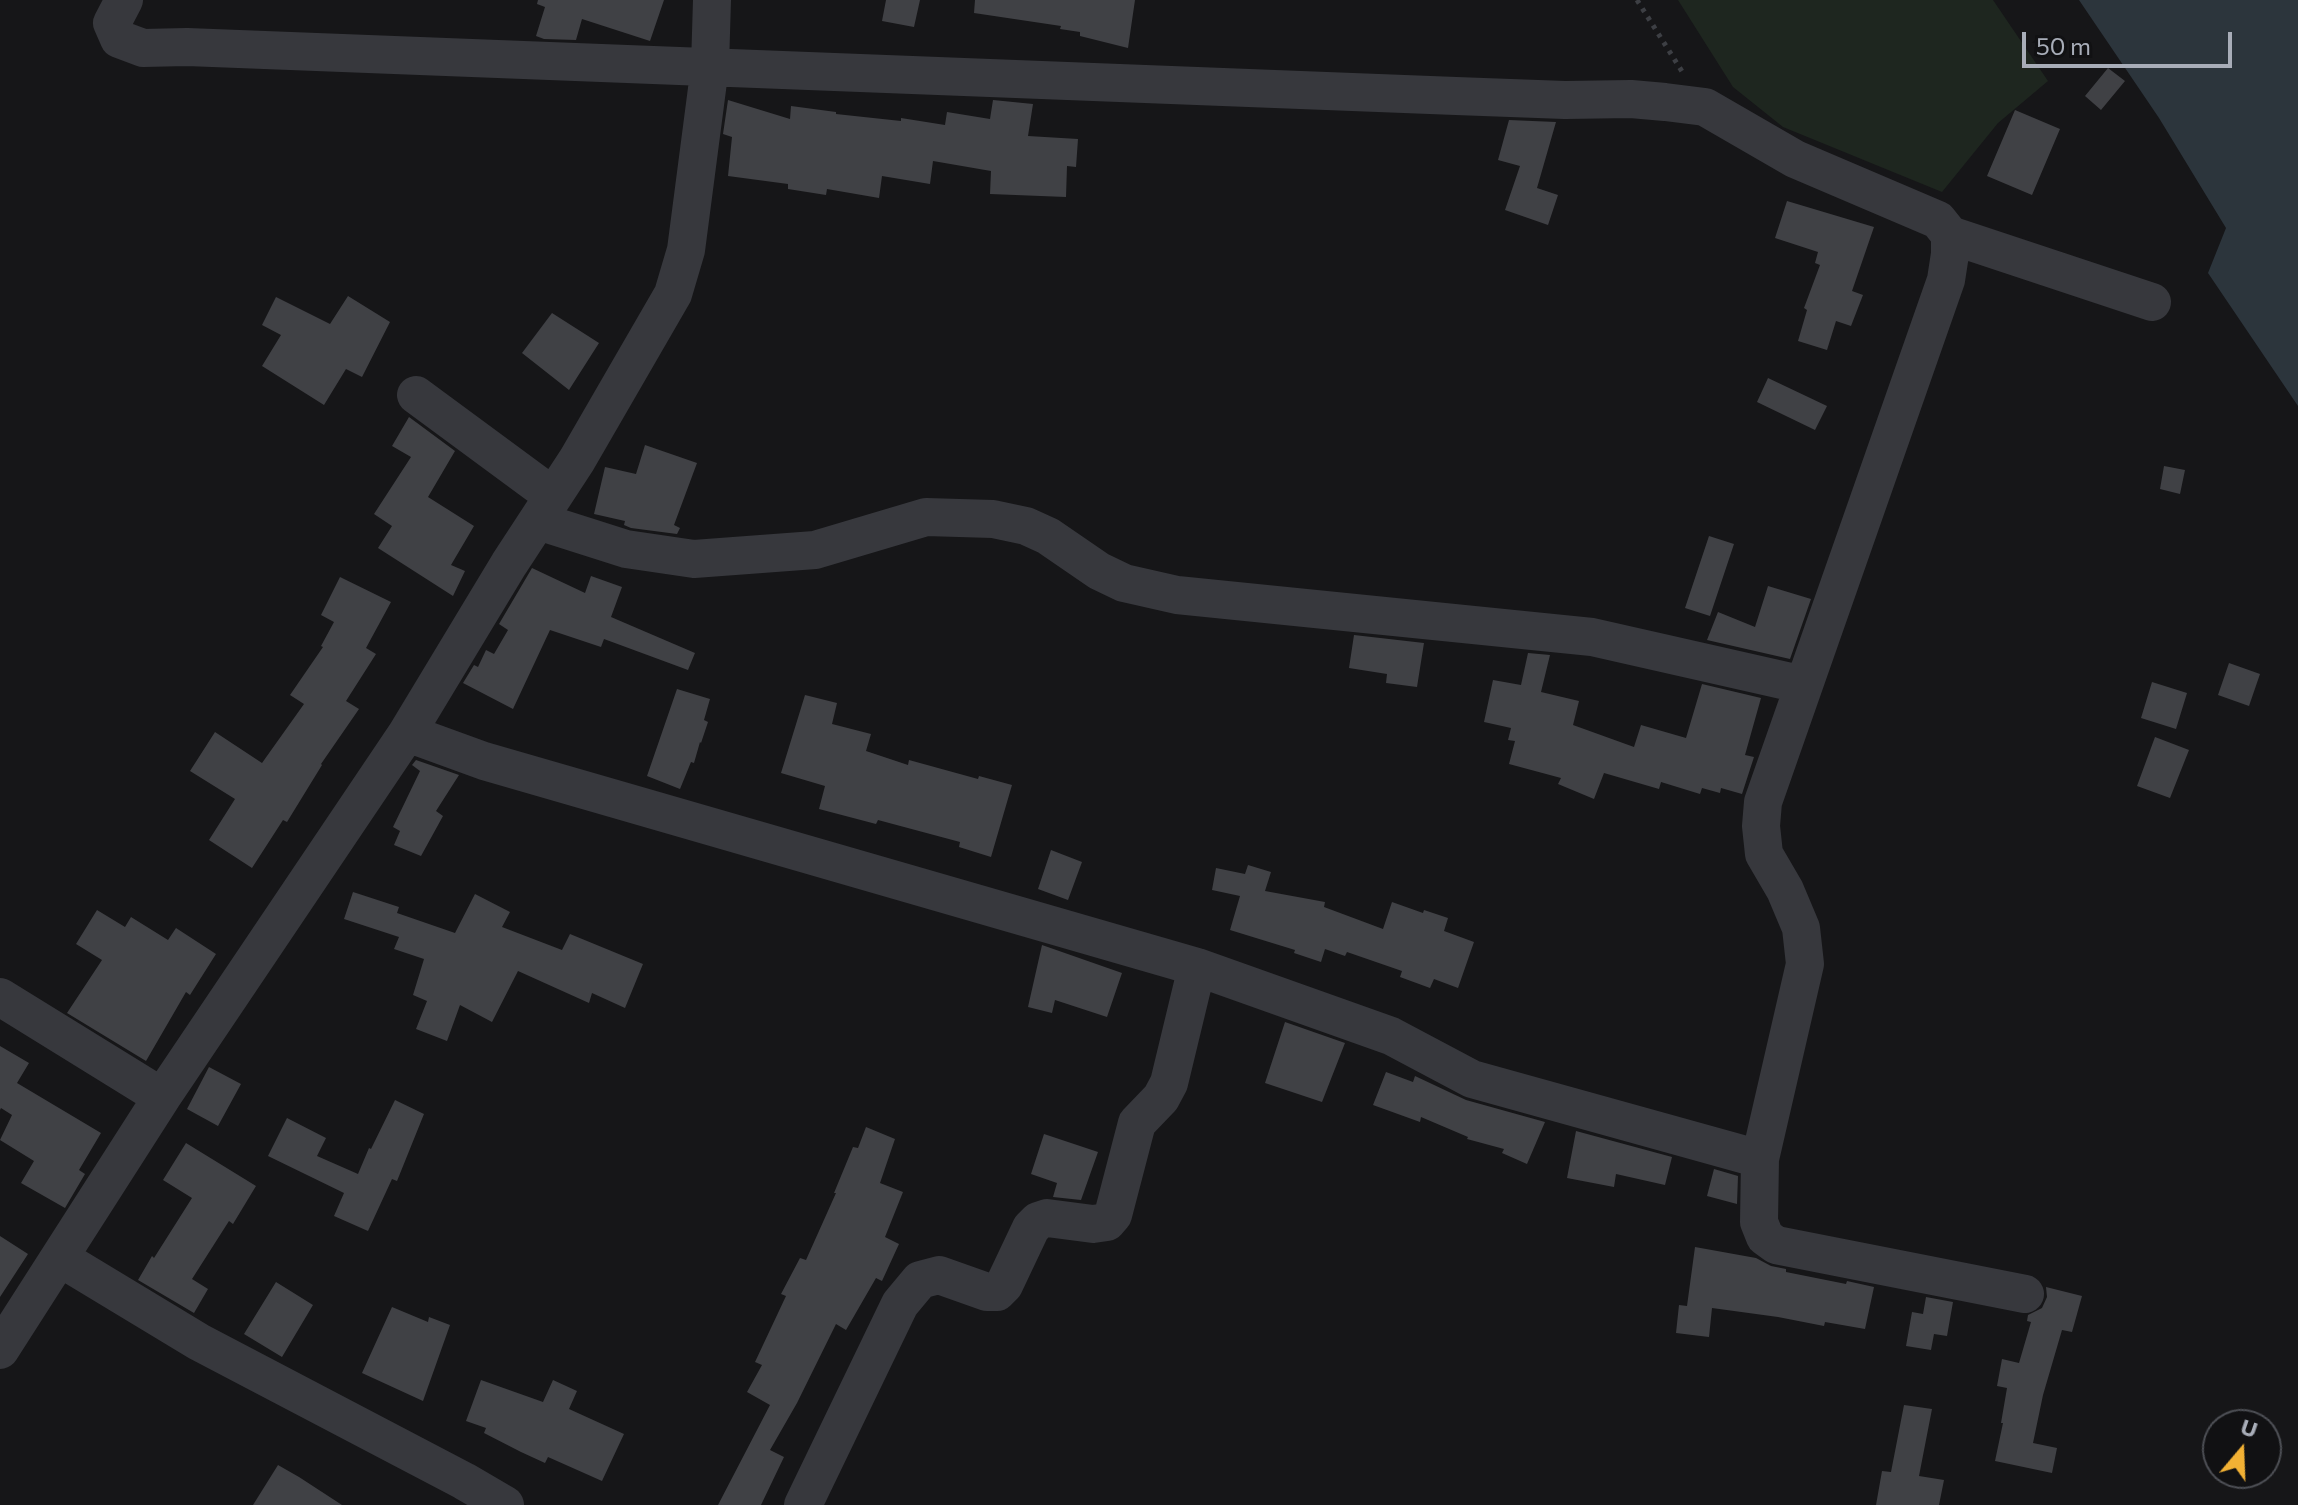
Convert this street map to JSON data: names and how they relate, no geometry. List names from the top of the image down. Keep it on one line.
{"scale_bar":"50 m","north":"top"}
